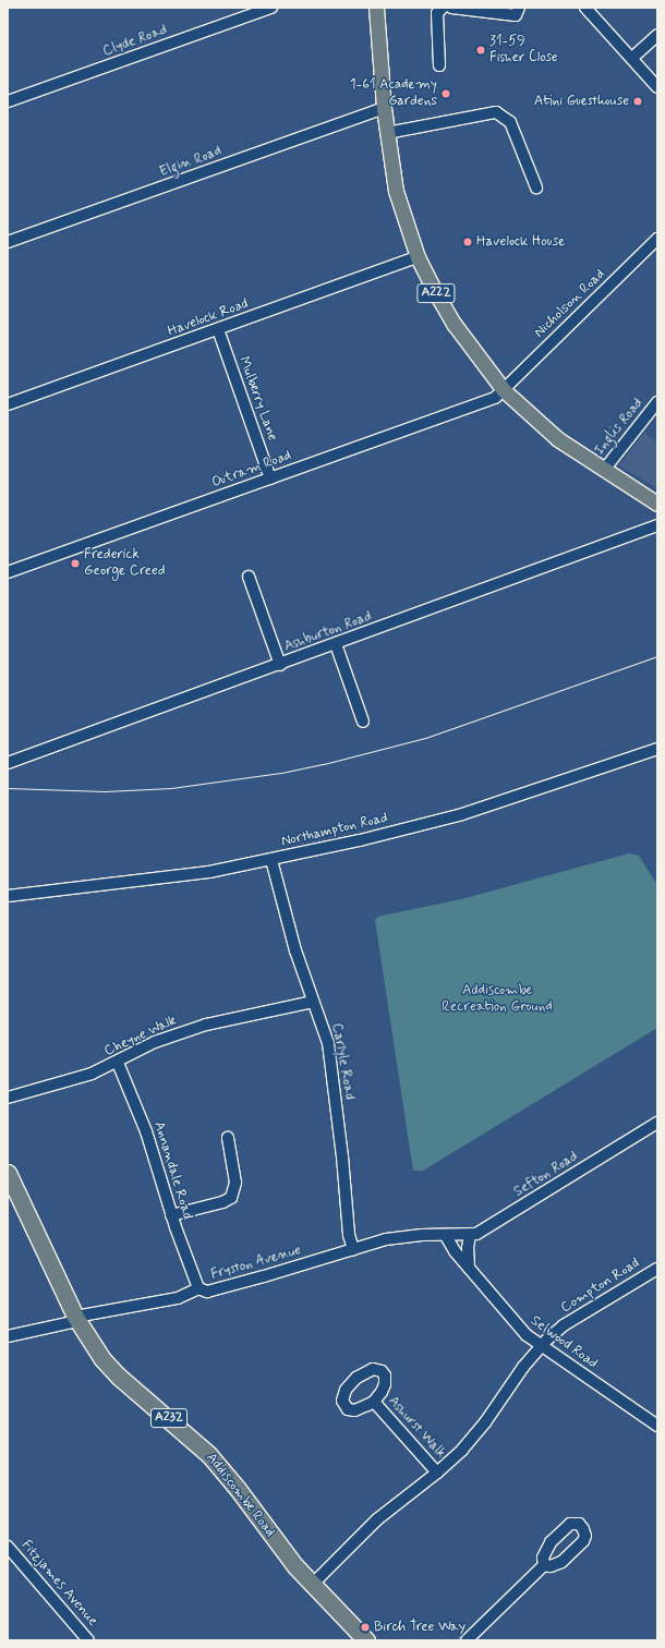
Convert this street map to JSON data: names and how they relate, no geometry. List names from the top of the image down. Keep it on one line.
{"streets":{"highway":["A232","Addiscombe Road"],"main road":["A222"],"street":["Clyde Road","Elgin Road","Nicholson Road","Havelock Road","Mulberry Lane","Inglis Road","Outram Road","Ashburton Road","Northampton Road","Cheyne Walk","Carlyle Road","Annandale Road","Sefton Road","Fryston Avenue","Compton Road","Selwood Road","Ashurst Walk","Fitzjames Avenue"]},"crossings":[["Elgin Road","A222"],["A222","Nicholson Road"],["A222","Havelock Road"],["A222","Inglis Road"],["A222","Outram Road"],["Nicholson Road","Outram Road"],["Havelock Road","Mulberry Lane"],["Mulberry Lane","Outram Road"],["Northampton Road","Carlyle Road"],["Cheyne Walk","Carlyle Road"],["Cheyne Walk","Annandale Road"],["Carlyle Road","Fryston Avenue"],["Annandale Road","Fryston Avenue"],["Sefton Road","Fryston Avenue"],["Sefton Road","Selwood Road"],["Fryston Avenue","Selwood Road"],["Fryston Avenue","Addiscombe Road"],["Compton Road","Selwood Road"]],"parks":["Addiscombe Recreation Ground"],"places":["31-59 Fisher Close","1-61 Academy Gardens","Atini Guesthouse","Havelock House","Frederick George Creed","Birch Tree Way"]}
